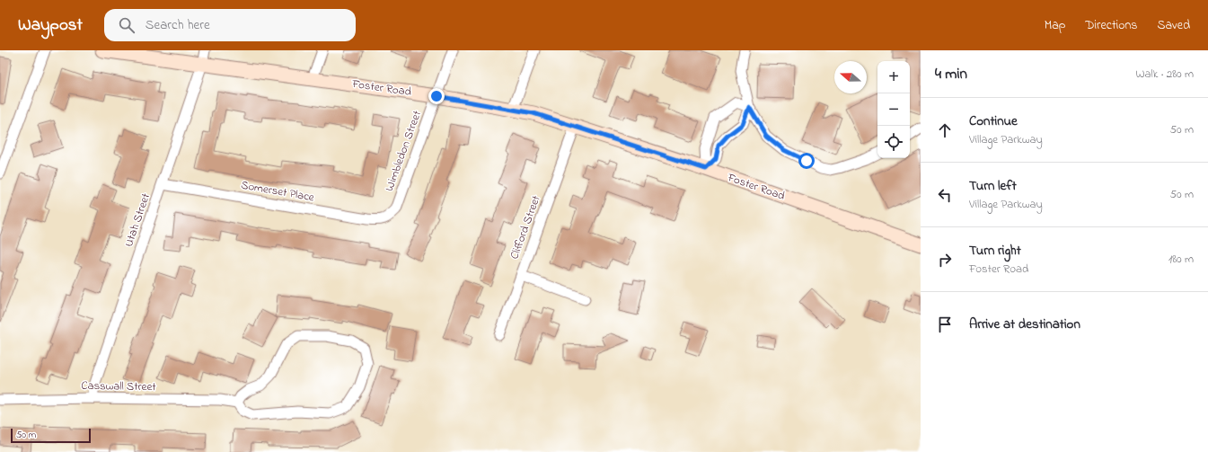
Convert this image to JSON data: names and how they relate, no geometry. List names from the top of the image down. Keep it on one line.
{"streets":{"street":["Foster Road","Wimbledon Street","Somerset Place","Utah Street","Clifford Street","Casswall Street"]},"crossings":[["Foster Road","Wimbledon Street"],["Foster Road","Utah Street"],["Foster Road","Clifford Street"],["Wimbledon Street","Somerset Place"],["Somerset Place","Utah Street"],["Utah Street","Casswall Street"]],"scale_bar":"50 m","north":"left","page":{"header":"Waypost","search":"Search here","nav":["Map","Directions","Saved"],"heading":["4 min","Walk · 280 m"],"map_buttons":["+","−"],"list":[["Continue","Village Parkway","50 m"],["Turn left","Village Parkway","50 m"],["Turn right","Foster Road","180 m"],"Arrive at destination"],"scale":"50 m"}}
